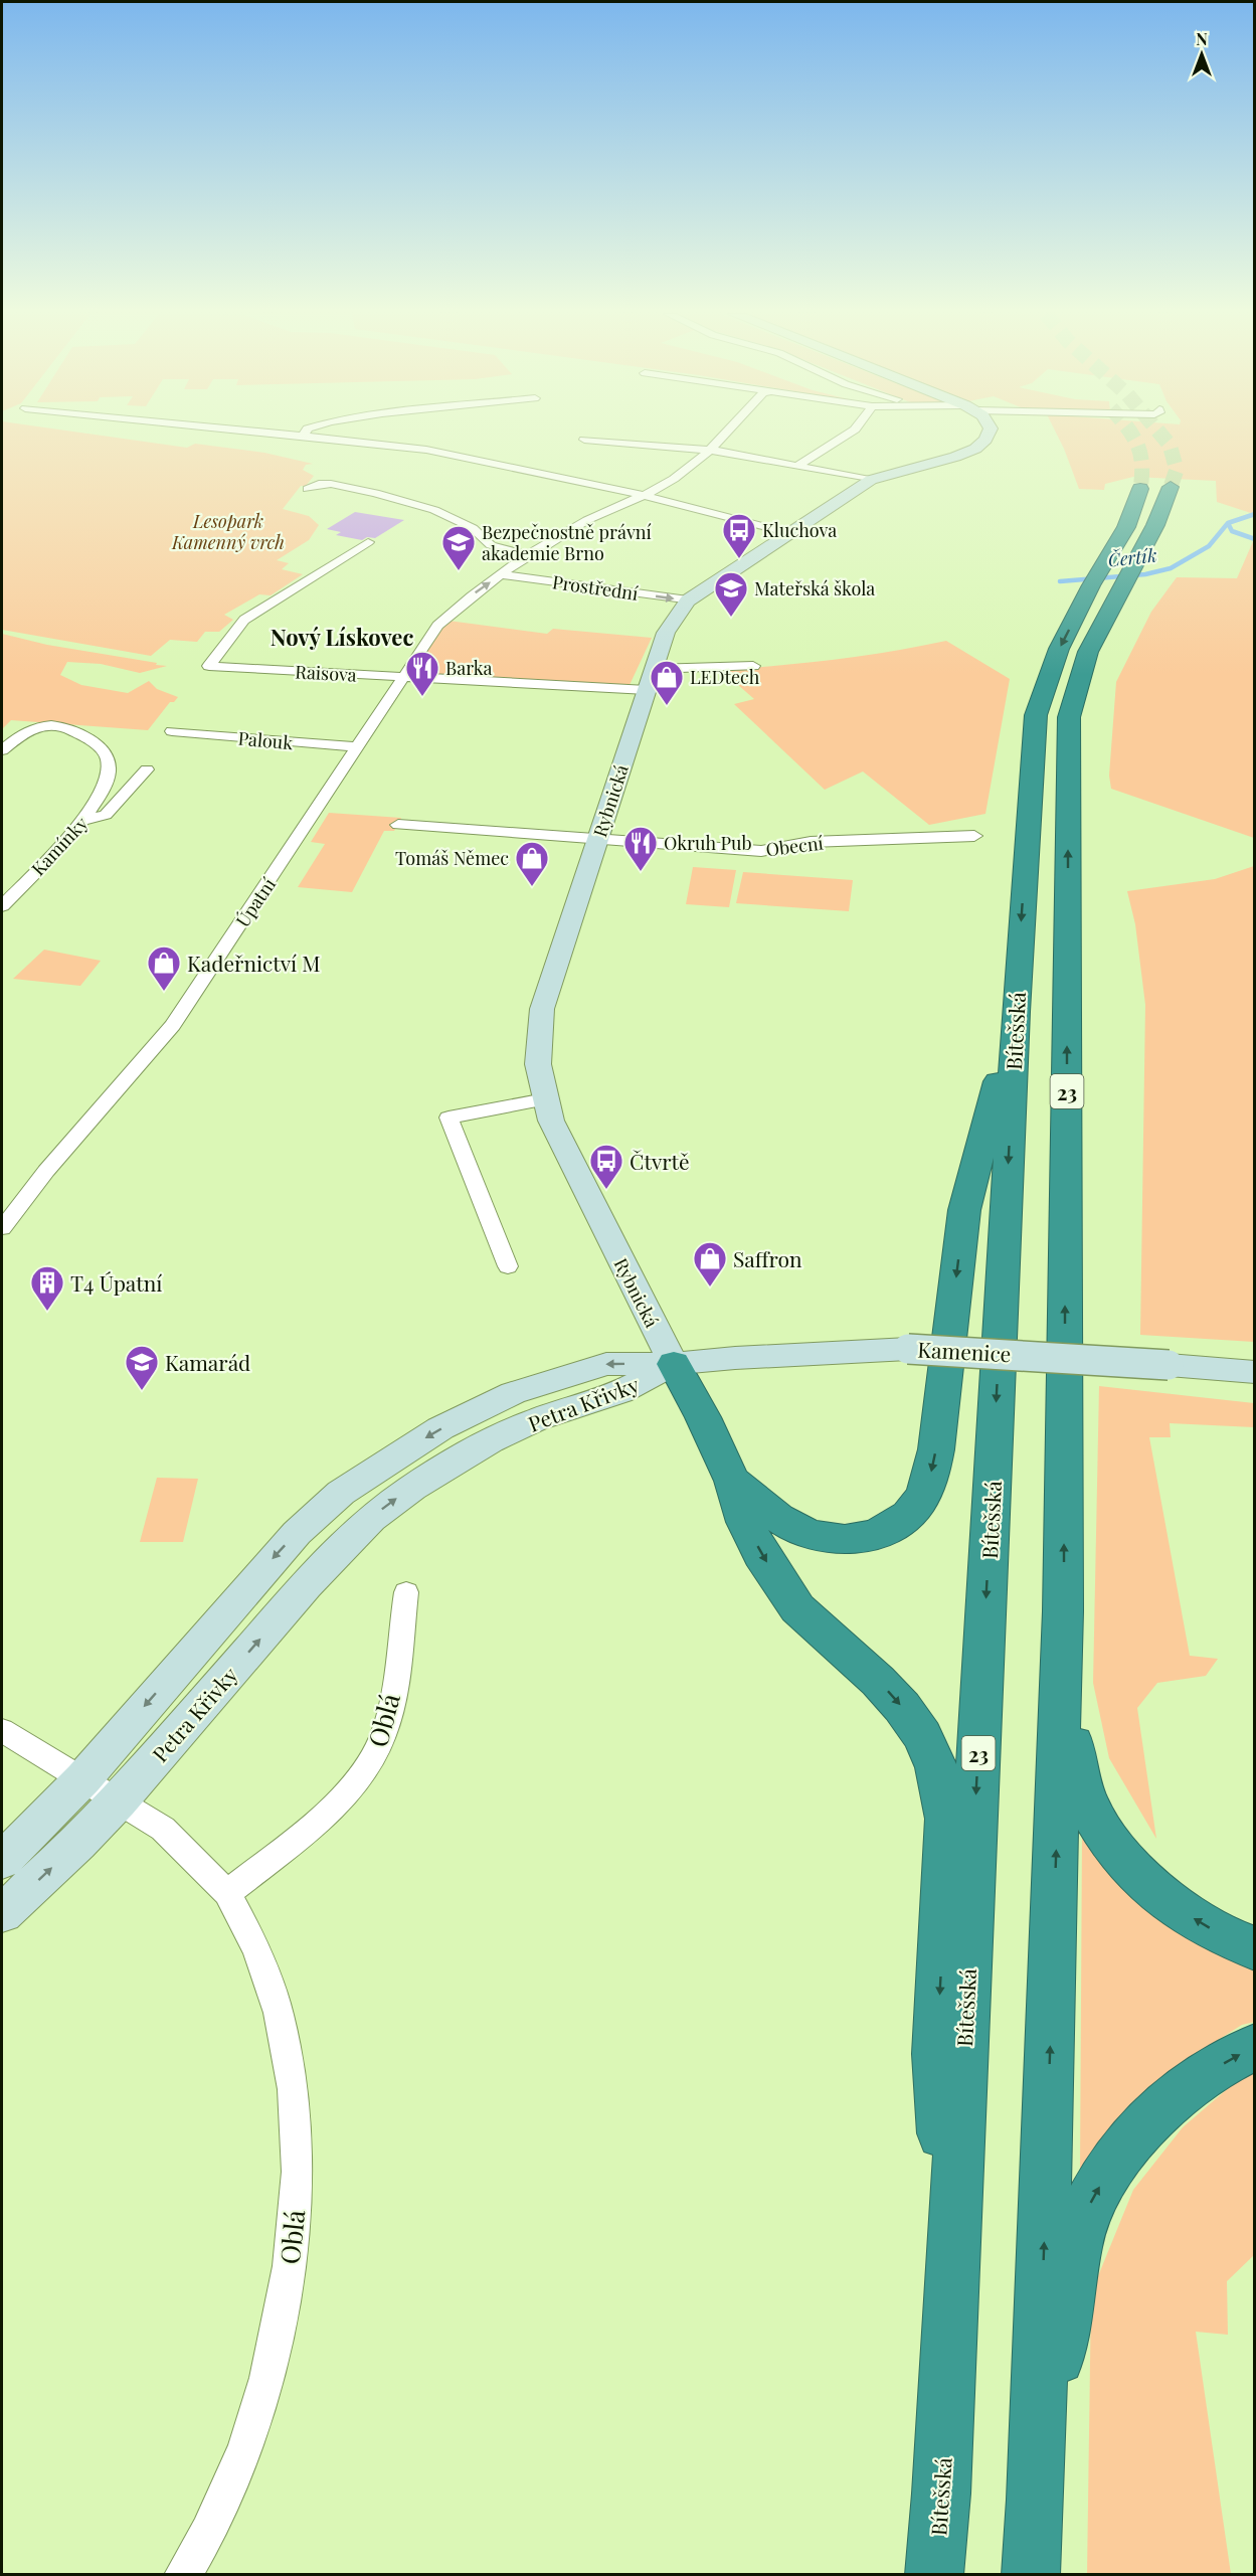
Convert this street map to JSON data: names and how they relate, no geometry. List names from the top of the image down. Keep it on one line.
{"streets":{"highway":["Bítešská","23"],"street":["Prostřední","Raisova","Palouk","Rybnická","Kamínky","Obecní","Úpatní","Kamenice","Petra Křivky","Oblá"]},"crossings":[["Prostřední","Rybnická"],["Prostřední","Úpatní"],["Raisova","Rybnická"],["Raisova","Úpatní"],["Palouk","Úpatní"],["Rybnická","Obecní"],["Rybnická","Kamenice"],["Rybnická","Petra Křivky"],["Kamenice","Petra Křivky"],["Petra Křivky","Oblá"]],"districts":["Nový Lískovec"],"water":["Čertík"],"parks":["Lesopark Kamenný vrch"],"places":{"bus stop":["Kluchova","Čtvrtě"],"school or university":["Bezpečnostně právní akademie Brno","Mateřská škola","Kamarád"],"restaurant":["Barka","Okruh Pub"],"shop":["LEDtech","Tomáš Němec","Kadeřnictví M","Saffron"],"building":["T4 Úpatní"]},"north":"top"}
